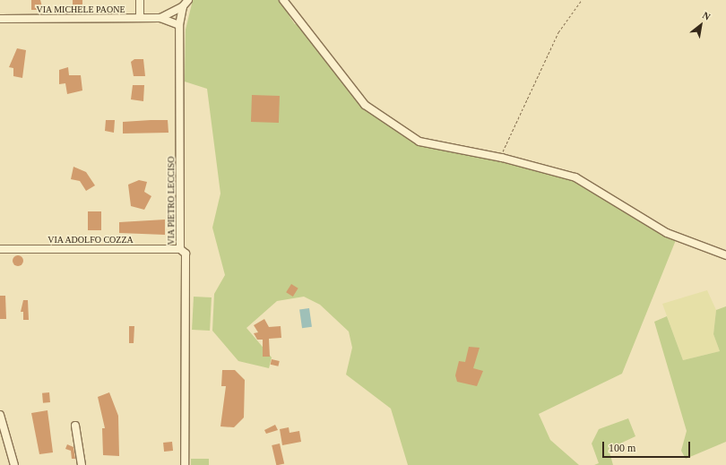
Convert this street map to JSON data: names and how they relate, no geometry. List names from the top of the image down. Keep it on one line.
{"streets":{"street":["VIA MICHELE PAONE","VIA PIETRO LECCISO","VIA ADOLFO COZZA"]},"crossings":[["VIA MICHELE PAONE","VIA PIETRO LECCISO"],["VIA PIETRO LECCISO","VIA ADOLFO COZZA"]],"scale_bar":"100 m","north":"top right"}
